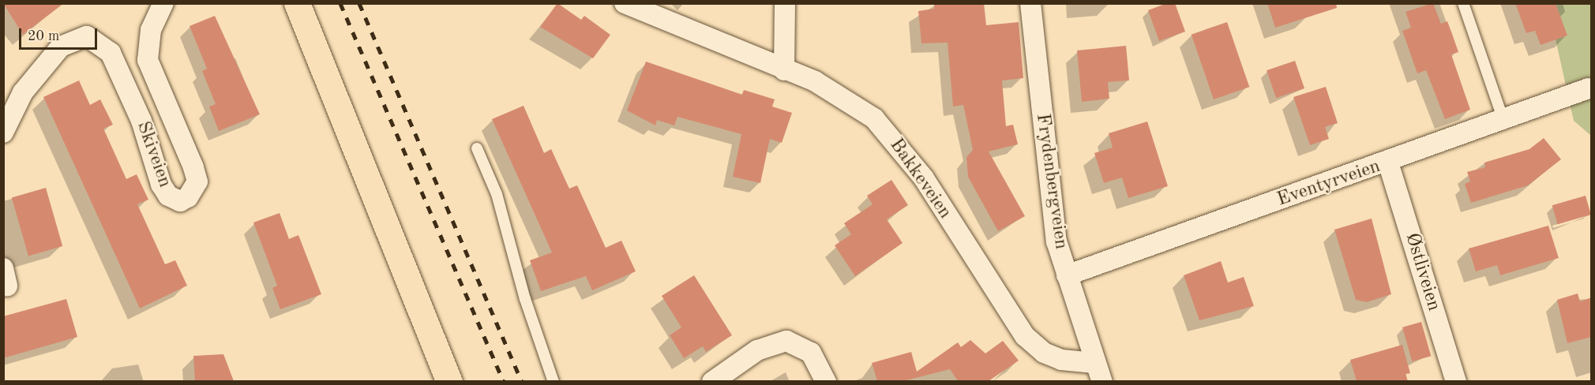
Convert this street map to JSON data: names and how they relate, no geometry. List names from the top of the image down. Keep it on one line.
{"streets":{"street":["Skiveien","Bakkeveien","Frydenbergveien","Eventyrveien","Østliveien"]},"crossings":[["Bakkeveien","Frydenbergveien"],["Frydenbergveien","Eventyrveien"],["Eventyrveien","Østliveien"]],"scale_bar":"20 m"}
